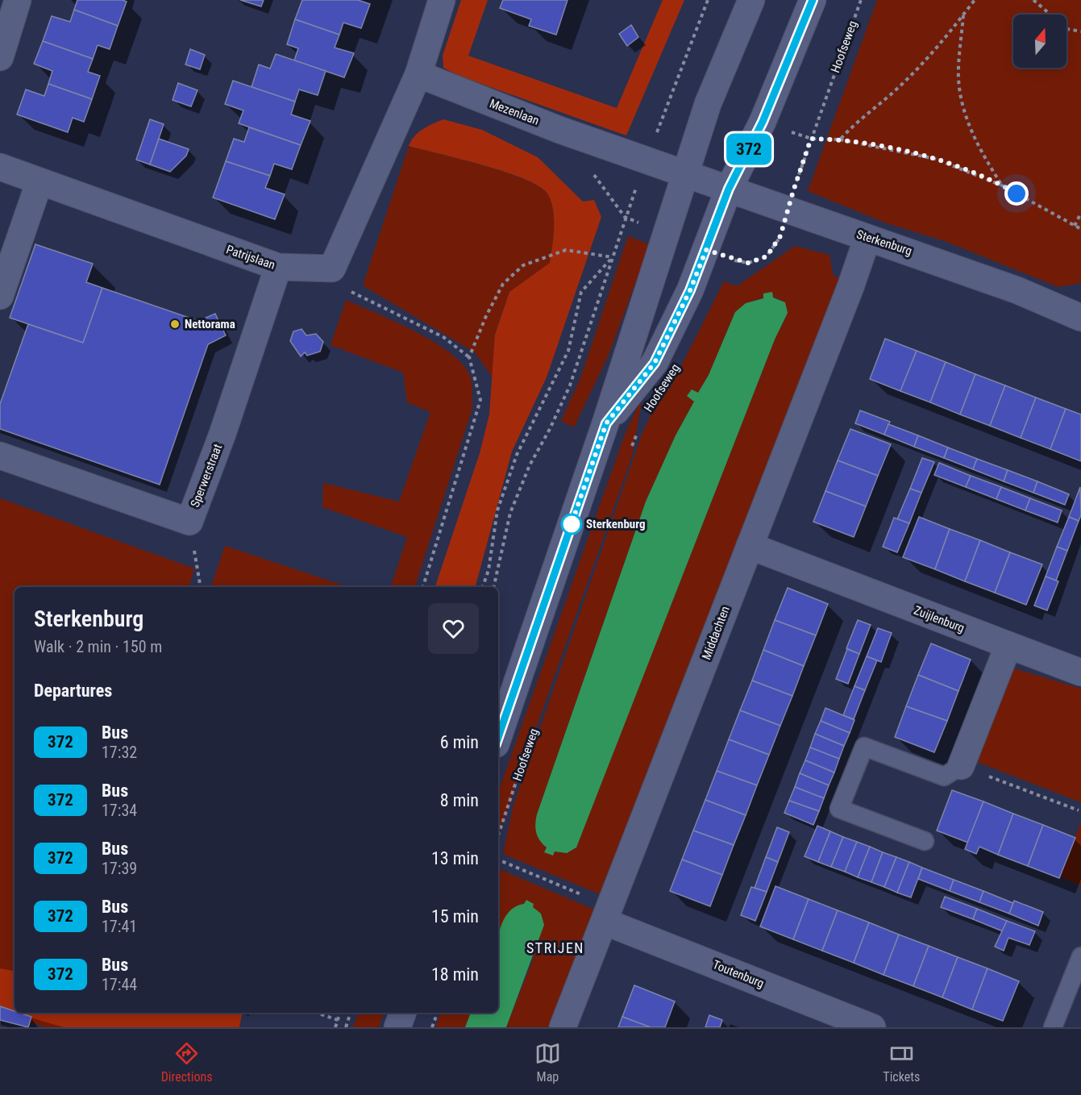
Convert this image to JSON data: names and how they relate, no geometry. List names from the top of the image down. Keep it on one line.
{"streets":{"street":["Hoofseweg","Mezenlaan","Sterkenburg","Patrijslaan","Sperwerstraat","Zuijlenburg","Middachten","Toutenburg"]},"crossings":[["Hoofseweg","Mezenlaan"],["Hoofseweg","Sterkenburg"],["Mezenlaan","Sterkenburg"],["Sterkenburg","Middachten"],["Patrijslaan","Sperwerstraat"],["Zuijlenburg","Middachten"],["Middachten","Toutenburg"]],"districts":["STRIJEN"],"places":["Nettorama","Sterkenburg"],"lines":["bus line 372"],"north":"top","page":{"on_map":"372","heading":[["Sterkenburg","Walk · 2 min · 150 m"],"Departures"],"list":[{"mark":"372","name":"Bus","note":"17:32","value":"6 min"},{"mark":"372","name":"Bus","note":"17:34","value":"8 min"},{"mark":"372","name":"Bus","note":"17:39","value":"13 min"},{"mark":"372","name":"Bus","note":"17:41","value":"15 min"},{"mark":"372","name":"Bus","note":"17:44","value":"18 min"}],"tabs":["Directions","Map","Tickets"]}}
